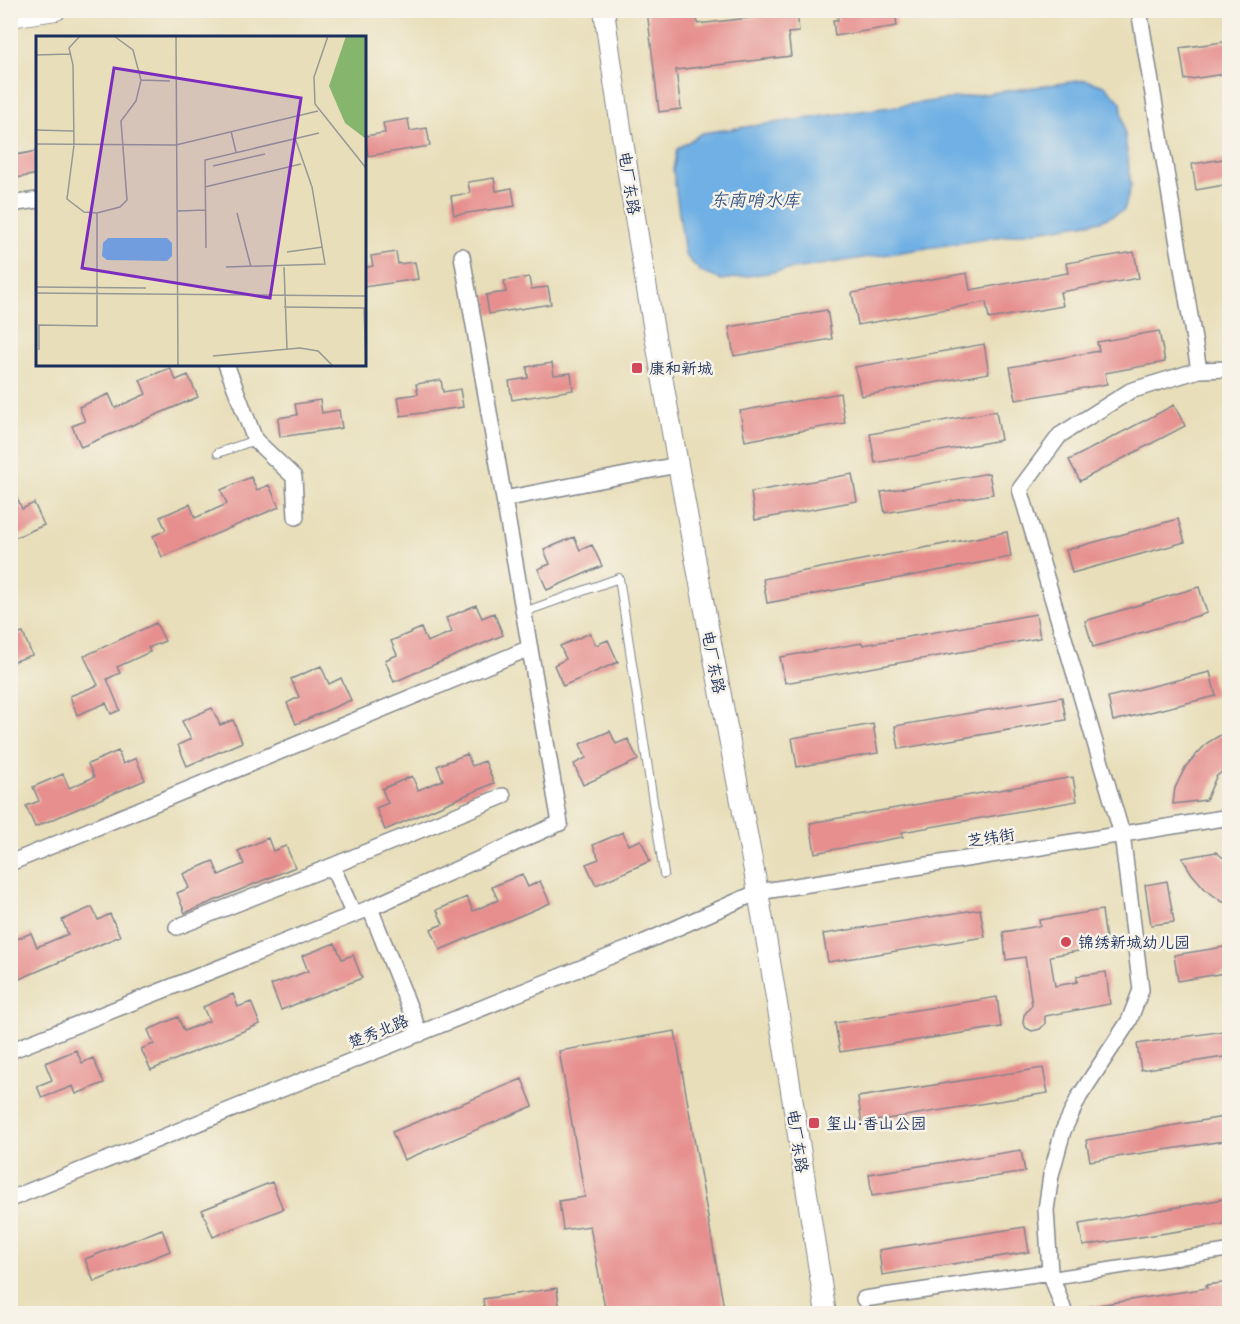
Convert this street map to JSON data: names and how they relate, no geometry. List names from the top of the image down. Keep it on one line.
{"streets":{"street":["电厂东路","芝纬街","楚秀北路"]},"crossings":[["电厂东路","芝纬街"],["电厂东路","楚秀北路"],["芝纬街","楚秀北路"]],"water":["东南哨水库"],"places":{"transit":["康和新城","玺山·香山公园"],"other":["锦绣新城幼儿园"]}}
